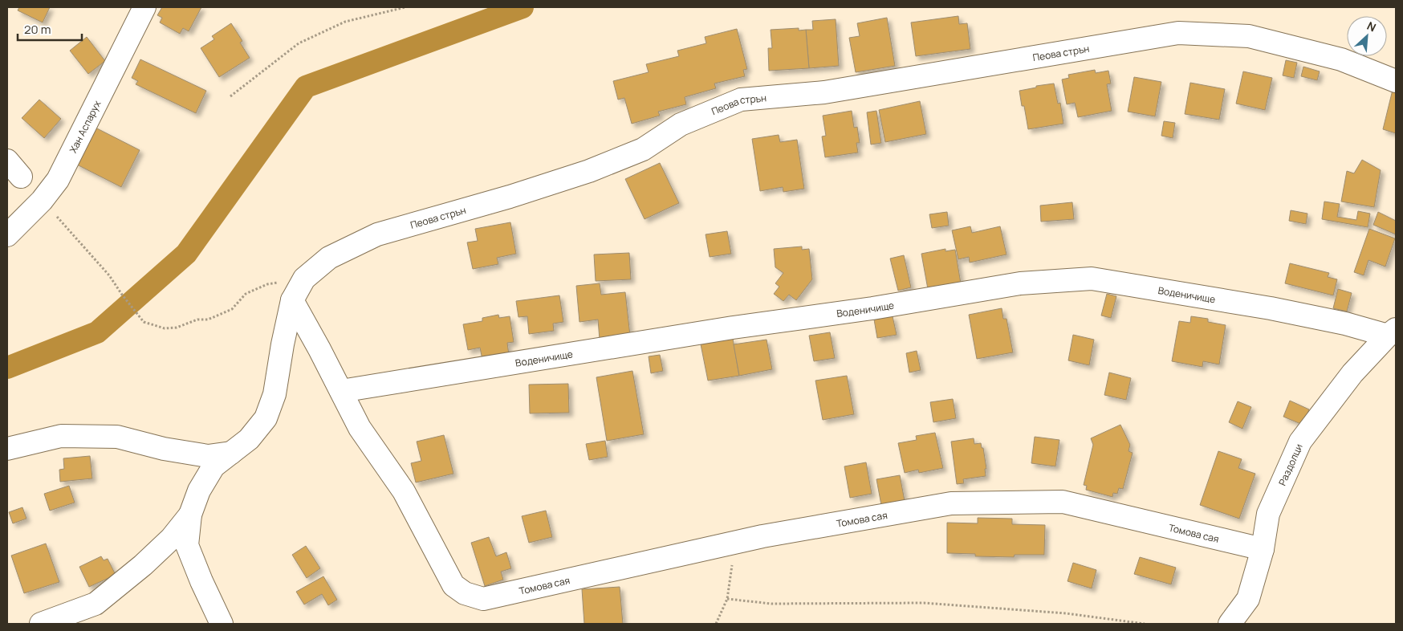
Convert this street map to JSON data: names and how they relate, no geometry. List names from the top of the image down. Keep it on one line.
{"streets":{"street":["Пеова стрън","Хан Аспарух","Воденичище","Раздолци","Томова сая"]},"crossings":[["Воденичище","Раздолци"],["Воденичище","Томова сая"],["Раздолци","Томова сая"]],"scale_bar":"20 m","north":"top right"}
